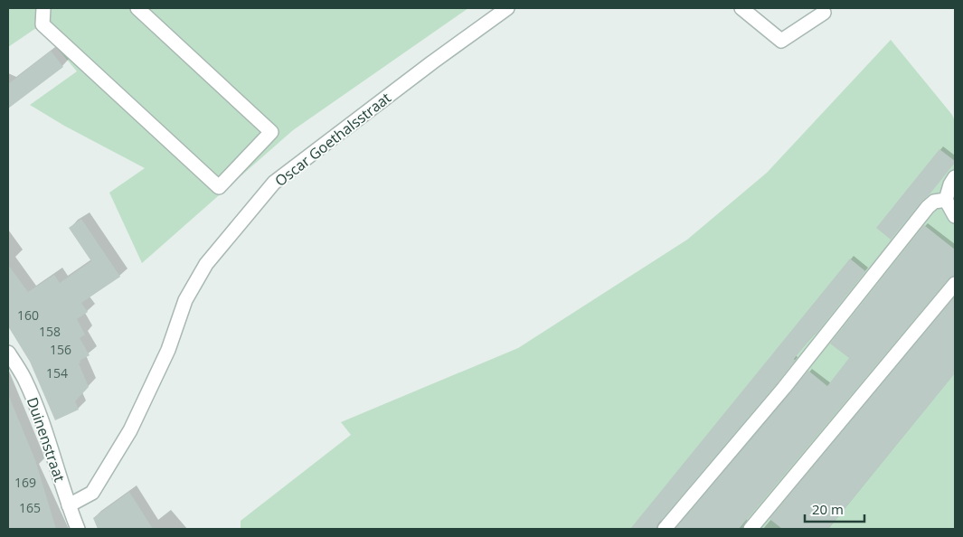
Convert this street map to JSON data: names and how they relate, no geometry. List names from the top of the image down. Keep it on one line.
{"streets":{"street":["Oscar Goethalsstraat","Duinenstraat"]},"crossings":[["Oscar Goethalsstraat","Duinenstraat"]],"house_numbers":["160","158","156","154","169","165"],"scale_bar":"20 m"}
